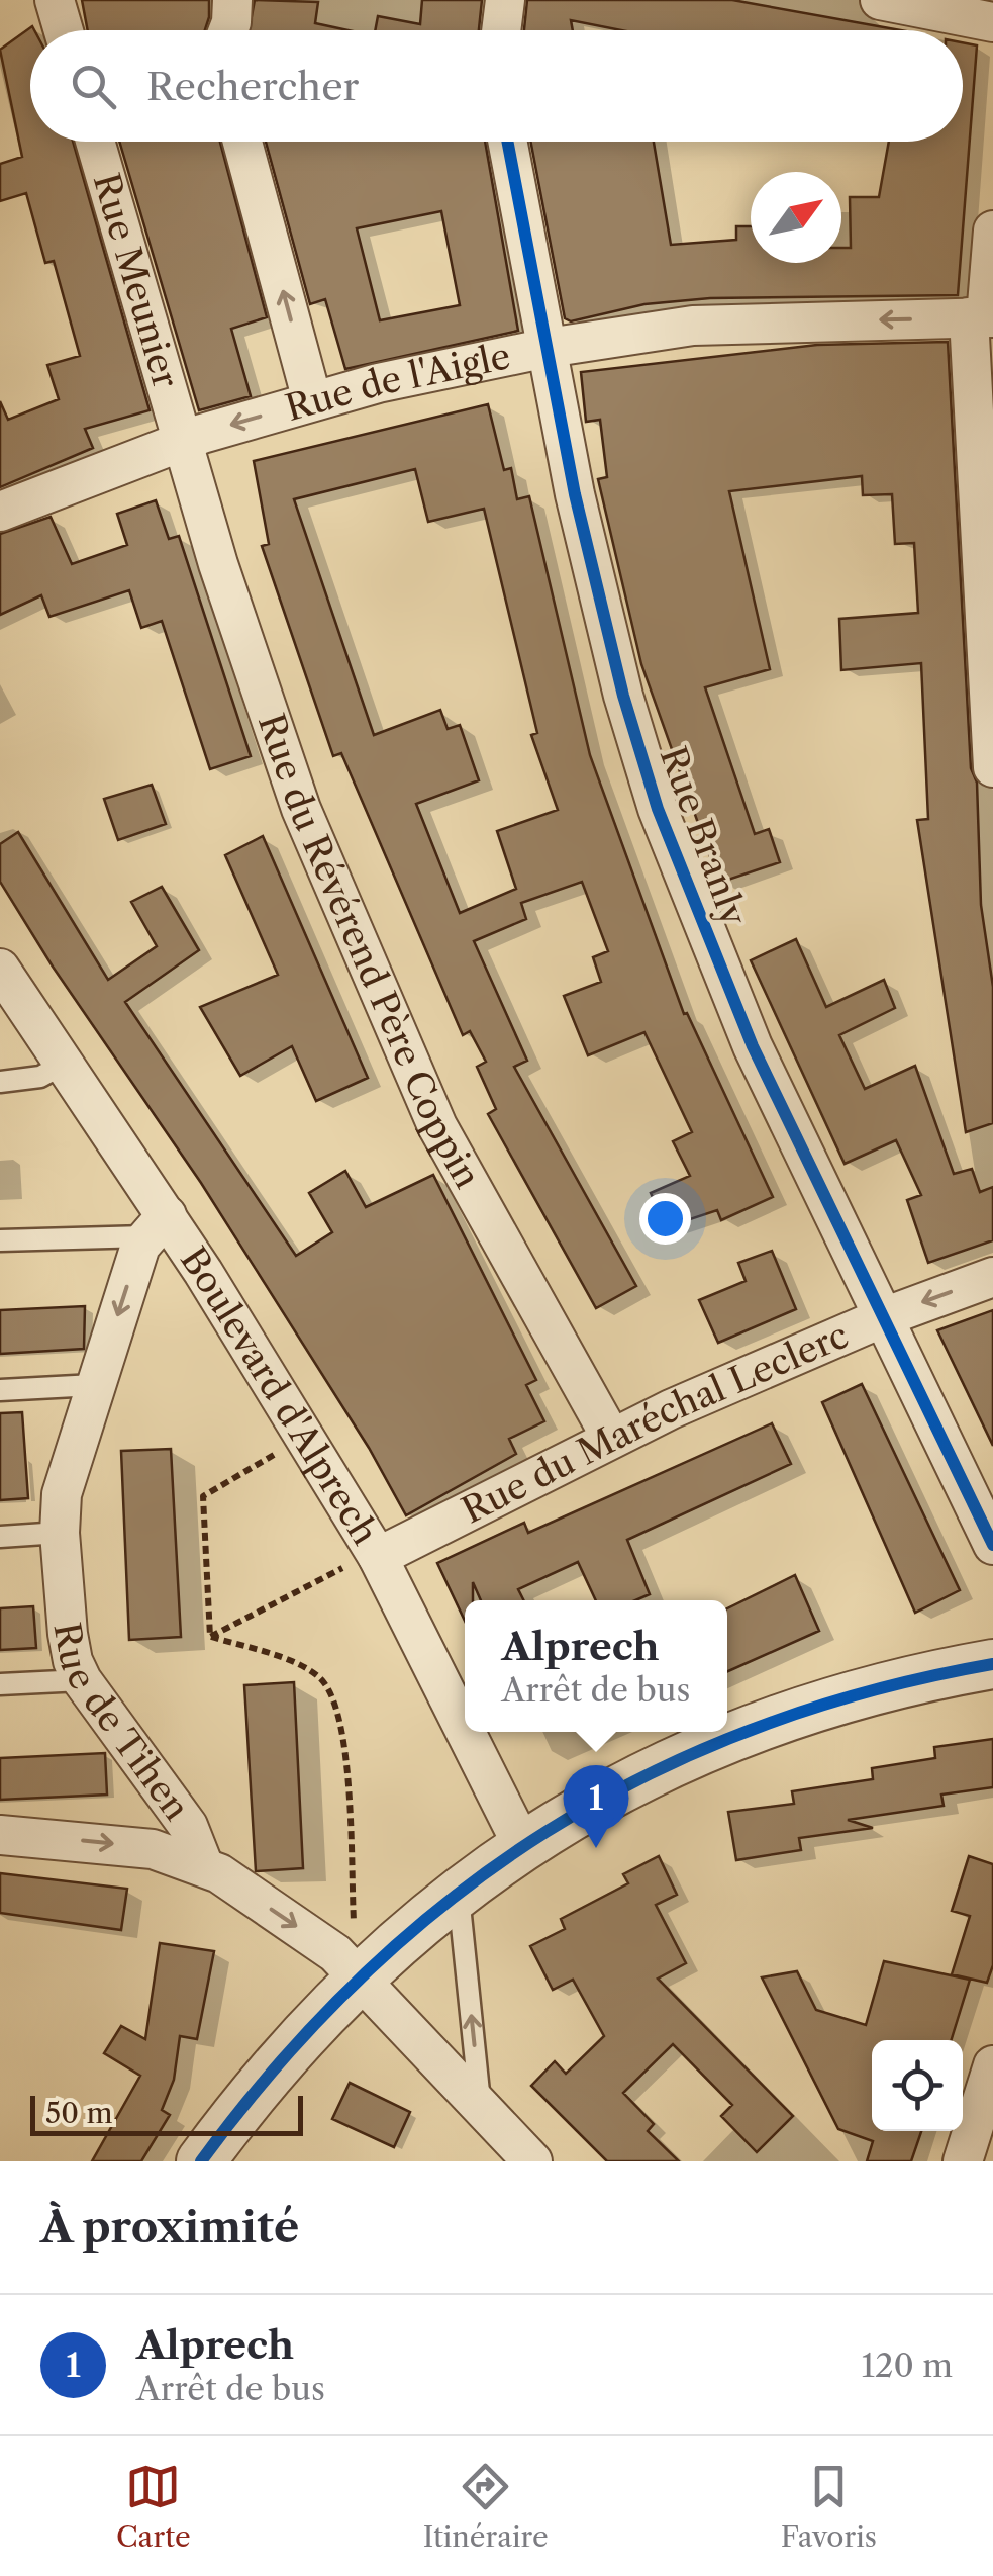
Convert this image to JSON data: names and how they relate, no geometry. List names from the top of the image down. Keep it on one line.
{"streets":{"street":["Rue Meunier","Rue de l'Aigle","Rue Branly","Rue du Révérend Père Coppin","Boulevard d'Alprech","Rue du Maréchal Leclerc","Rue de Tihen"]},"crossings":[["Rue Meunier","Rue de l'Aigle"],["Rue Meunier","Rue du Révérend Père Coppin"],["Rue de l'Aigle","Rue Branly"],["Rue de l'Aigle","Rue du Révérend Père Coppin"],["Rue Branly","Rue du Maréchal Leclerc"],["Rue du Révérend Père Coppin","Rue du Maréchal Leclerc"],["Boulevard d'Alprech","Rue du Maréchal Leclerc"],["Boulevard d'Alprech","Rue de Tihen"]],"one_way":["Rue de l'Aigle"],"scale_bar":"50 m","north":"top right","page":{"search":"Rechercher","popup":["Alprech","Arrêt de bus"],"pins":"1","scale":"50 m","heading":"À proximité","list":[{"mark":"1","name":"Alprech","note":"Arrêt de bus","value":"120 m"}],"nav":["Carte","Itinéraire","Favoris"]}}
